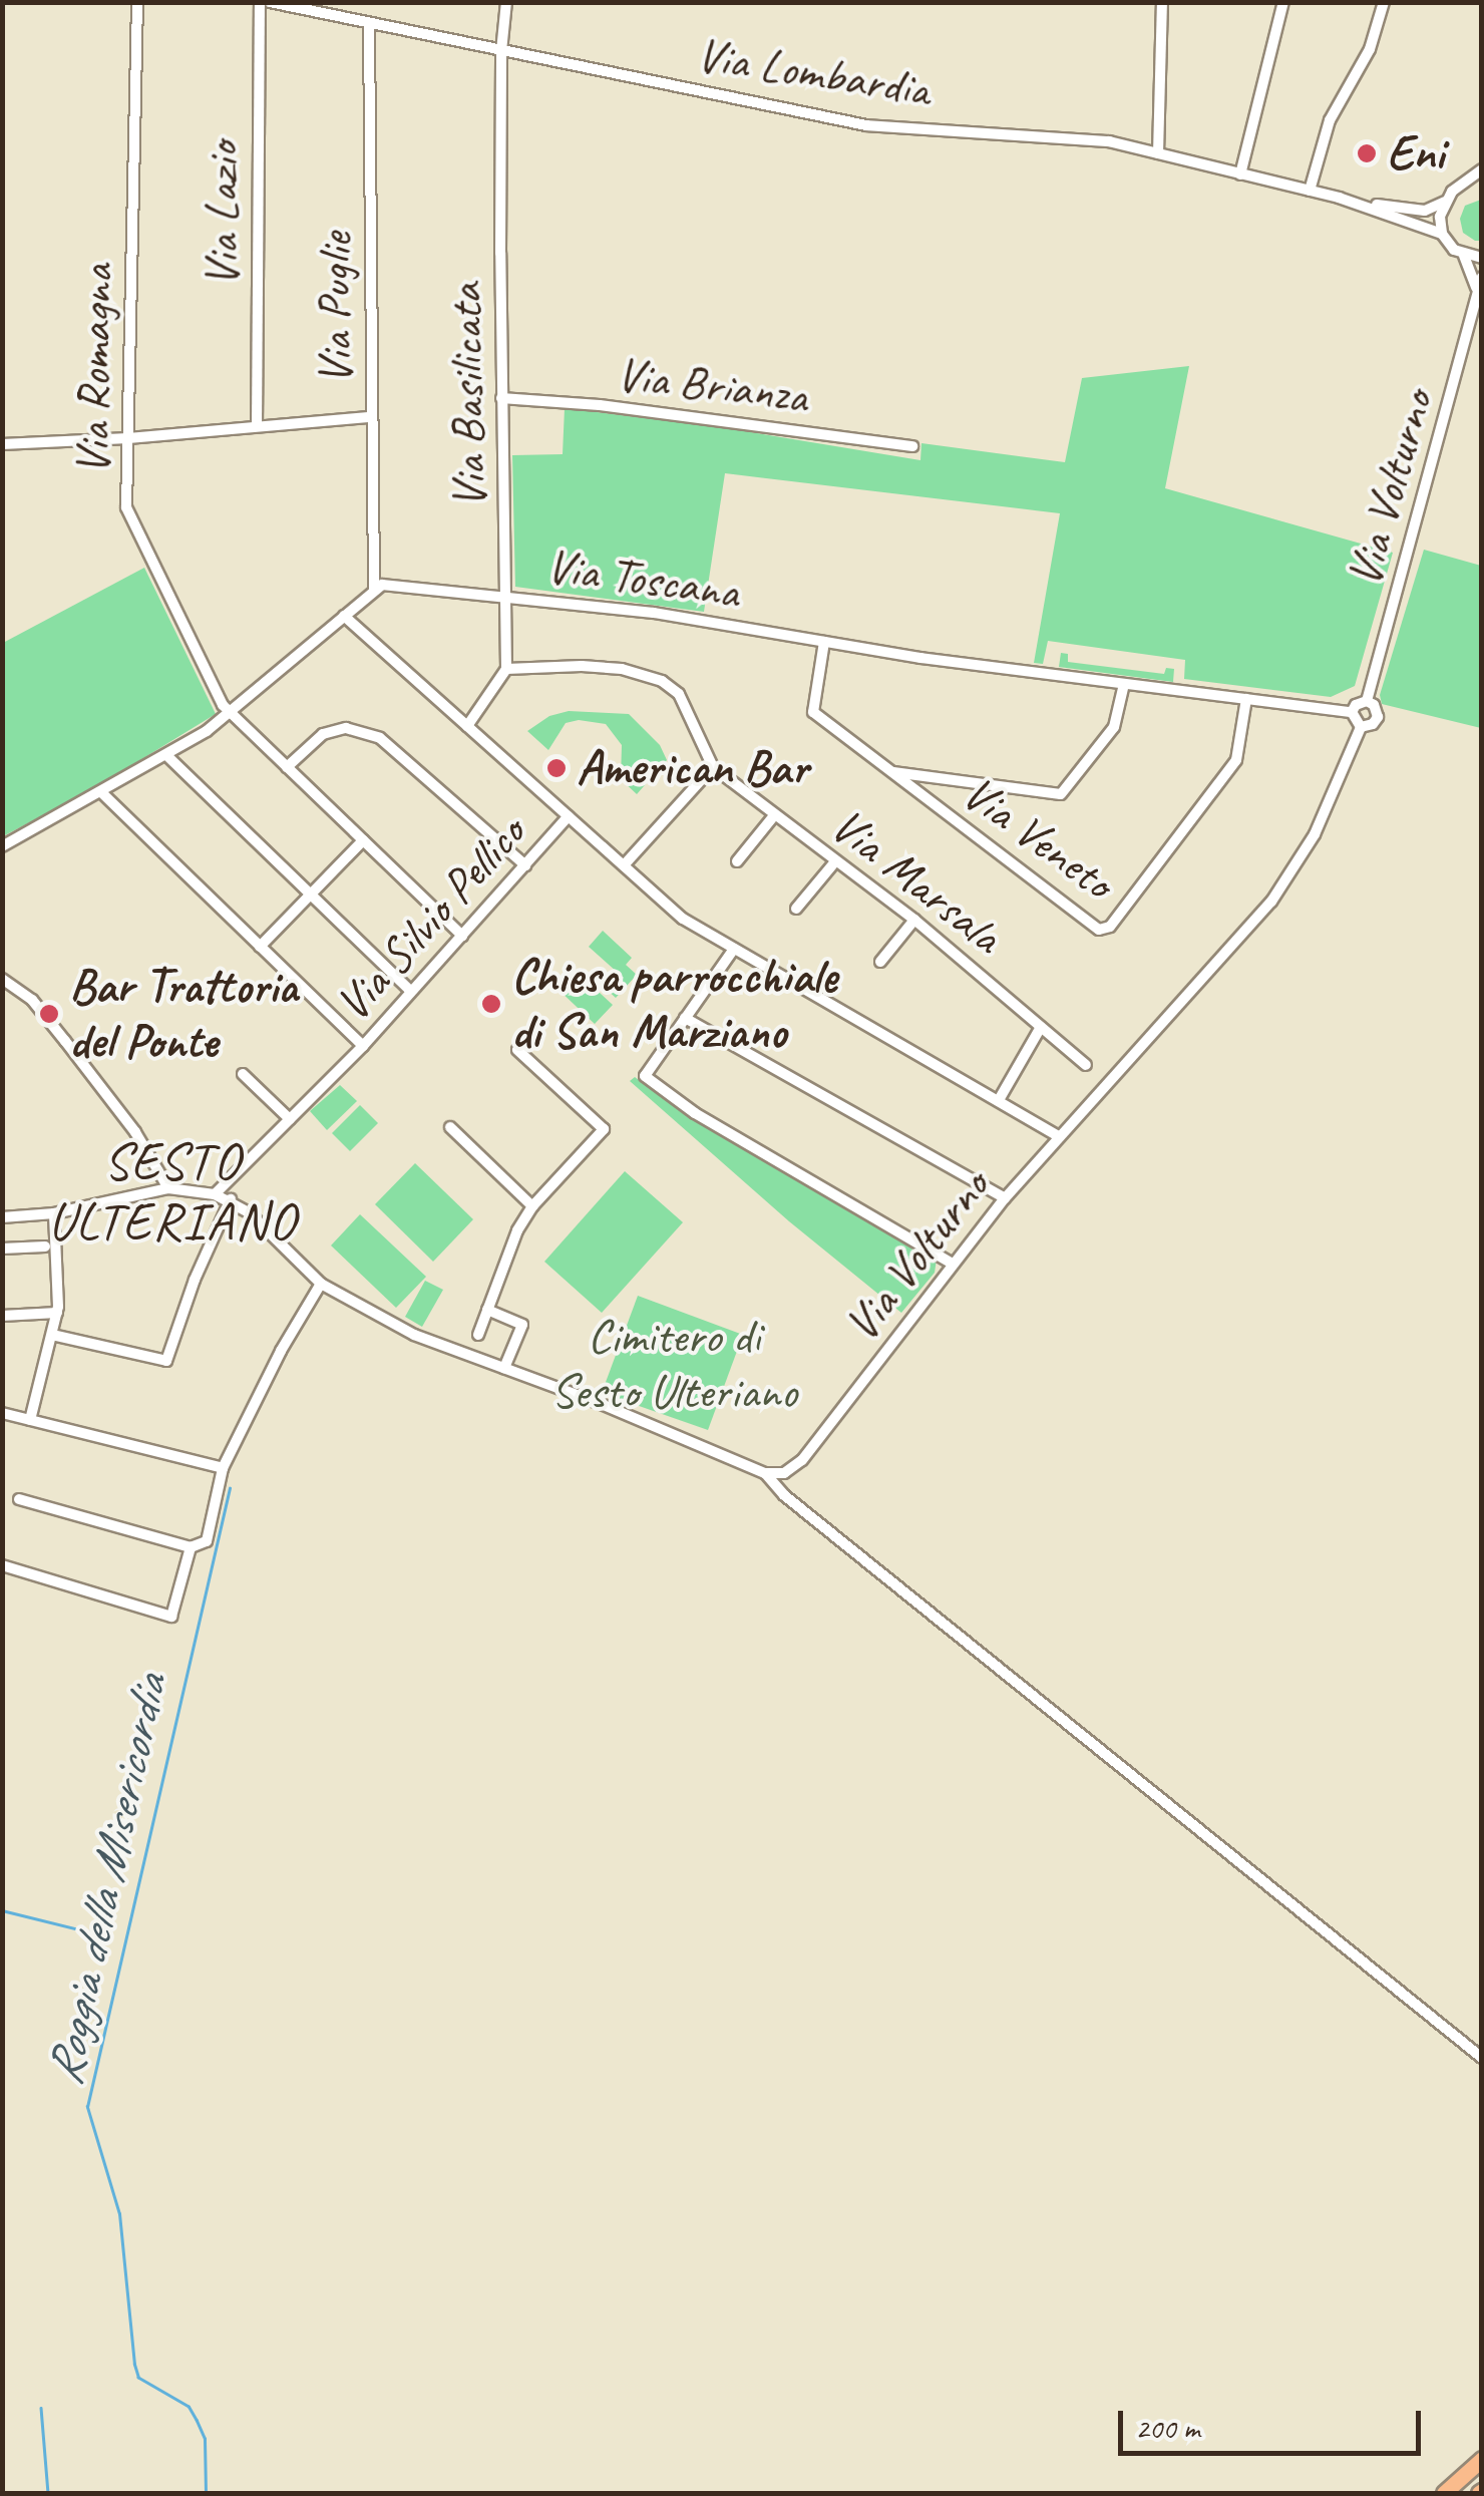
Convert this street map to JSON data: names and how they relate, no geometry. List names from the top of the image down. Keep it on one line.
{"streets":{"street":["Via Lombardia","Via Lazio","Via Puglie","Via Romagna","Via Brianza","Via Basilicata","Via Volturno","Via Toscana","Via Veneto","Via Marsala","Via Silvio Pellico"]},"crossings":[["Via Lombardia","Via Puglie"],["Via Lombardia","Via Basilicata"],["Via Puglie","Via Toscana"],["Via Romagna","Via Silvio Pellico"],["Via Brianza","Via Basilicata"],["Via Basilicata","Via Toscana"],["Via Basilicata","Via Marsala"],["Via Volturno","Via Toscana"],["Via Toscana","Via Veneto"]],"districts":["SESTO ULTERIANO"],"water":["Roggia della Misericordia"],"parks":["Cimitero di Sesto Ulteriano"],"places":["Eni","American Bar","Chiesa parrocchiale di San Marziano","Bar Trattoria del Ponte"],"scale_bar":"200 m"}
